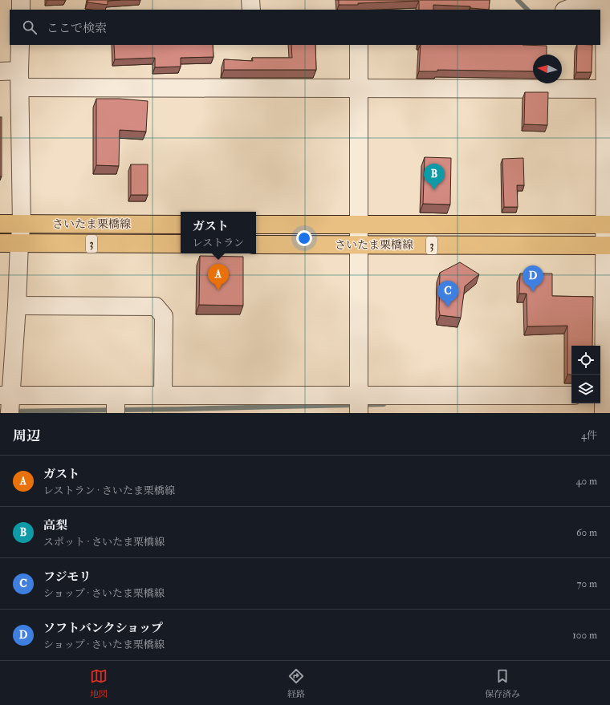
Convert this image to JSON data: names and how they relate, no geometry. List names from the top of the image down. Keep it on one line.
{"streets":{"main road":["さいたま栗橋線","3"]},"north":"left","page":{"search":"ここで検索","pins":["B","A","D","C"],"popup":["ガスト","レストラン"],"heading":["周辺","4件"],"list":[{"mark":"A","name":"ガスト","note":"レストラン · さいたま栗橋線","value":"40 m"},{"mark":"B","name":"高梨","note":"スポット · さいたま栗橋線","value":"60 m"},{"mark":"C","name":"フジモリ","note":"ショップ · さいたま栗橋線","value":"70 m"},{"mark":"D","name":"ソフトバンクショップ","note":"ショップ · さいたま栗橋線","value":"100 m"}],"nav":["地図","経路","保存済み"]}}
